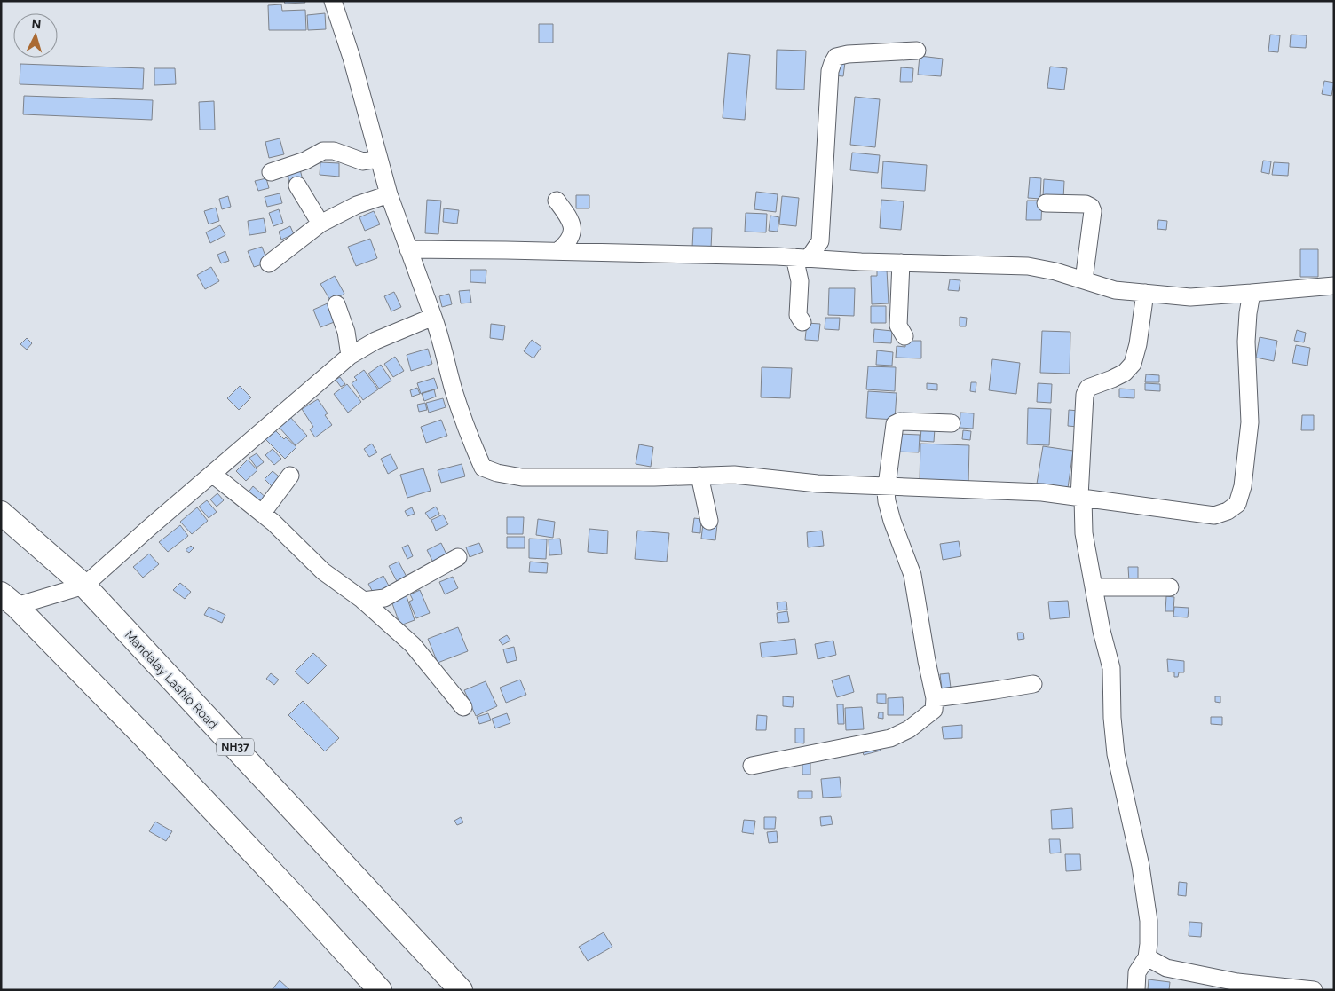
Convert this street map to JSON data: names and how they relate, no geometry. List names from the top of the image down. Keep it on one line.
{"streets":{"highway":["Mandalay Lashio Road","NH37"]},"north":"top"}
